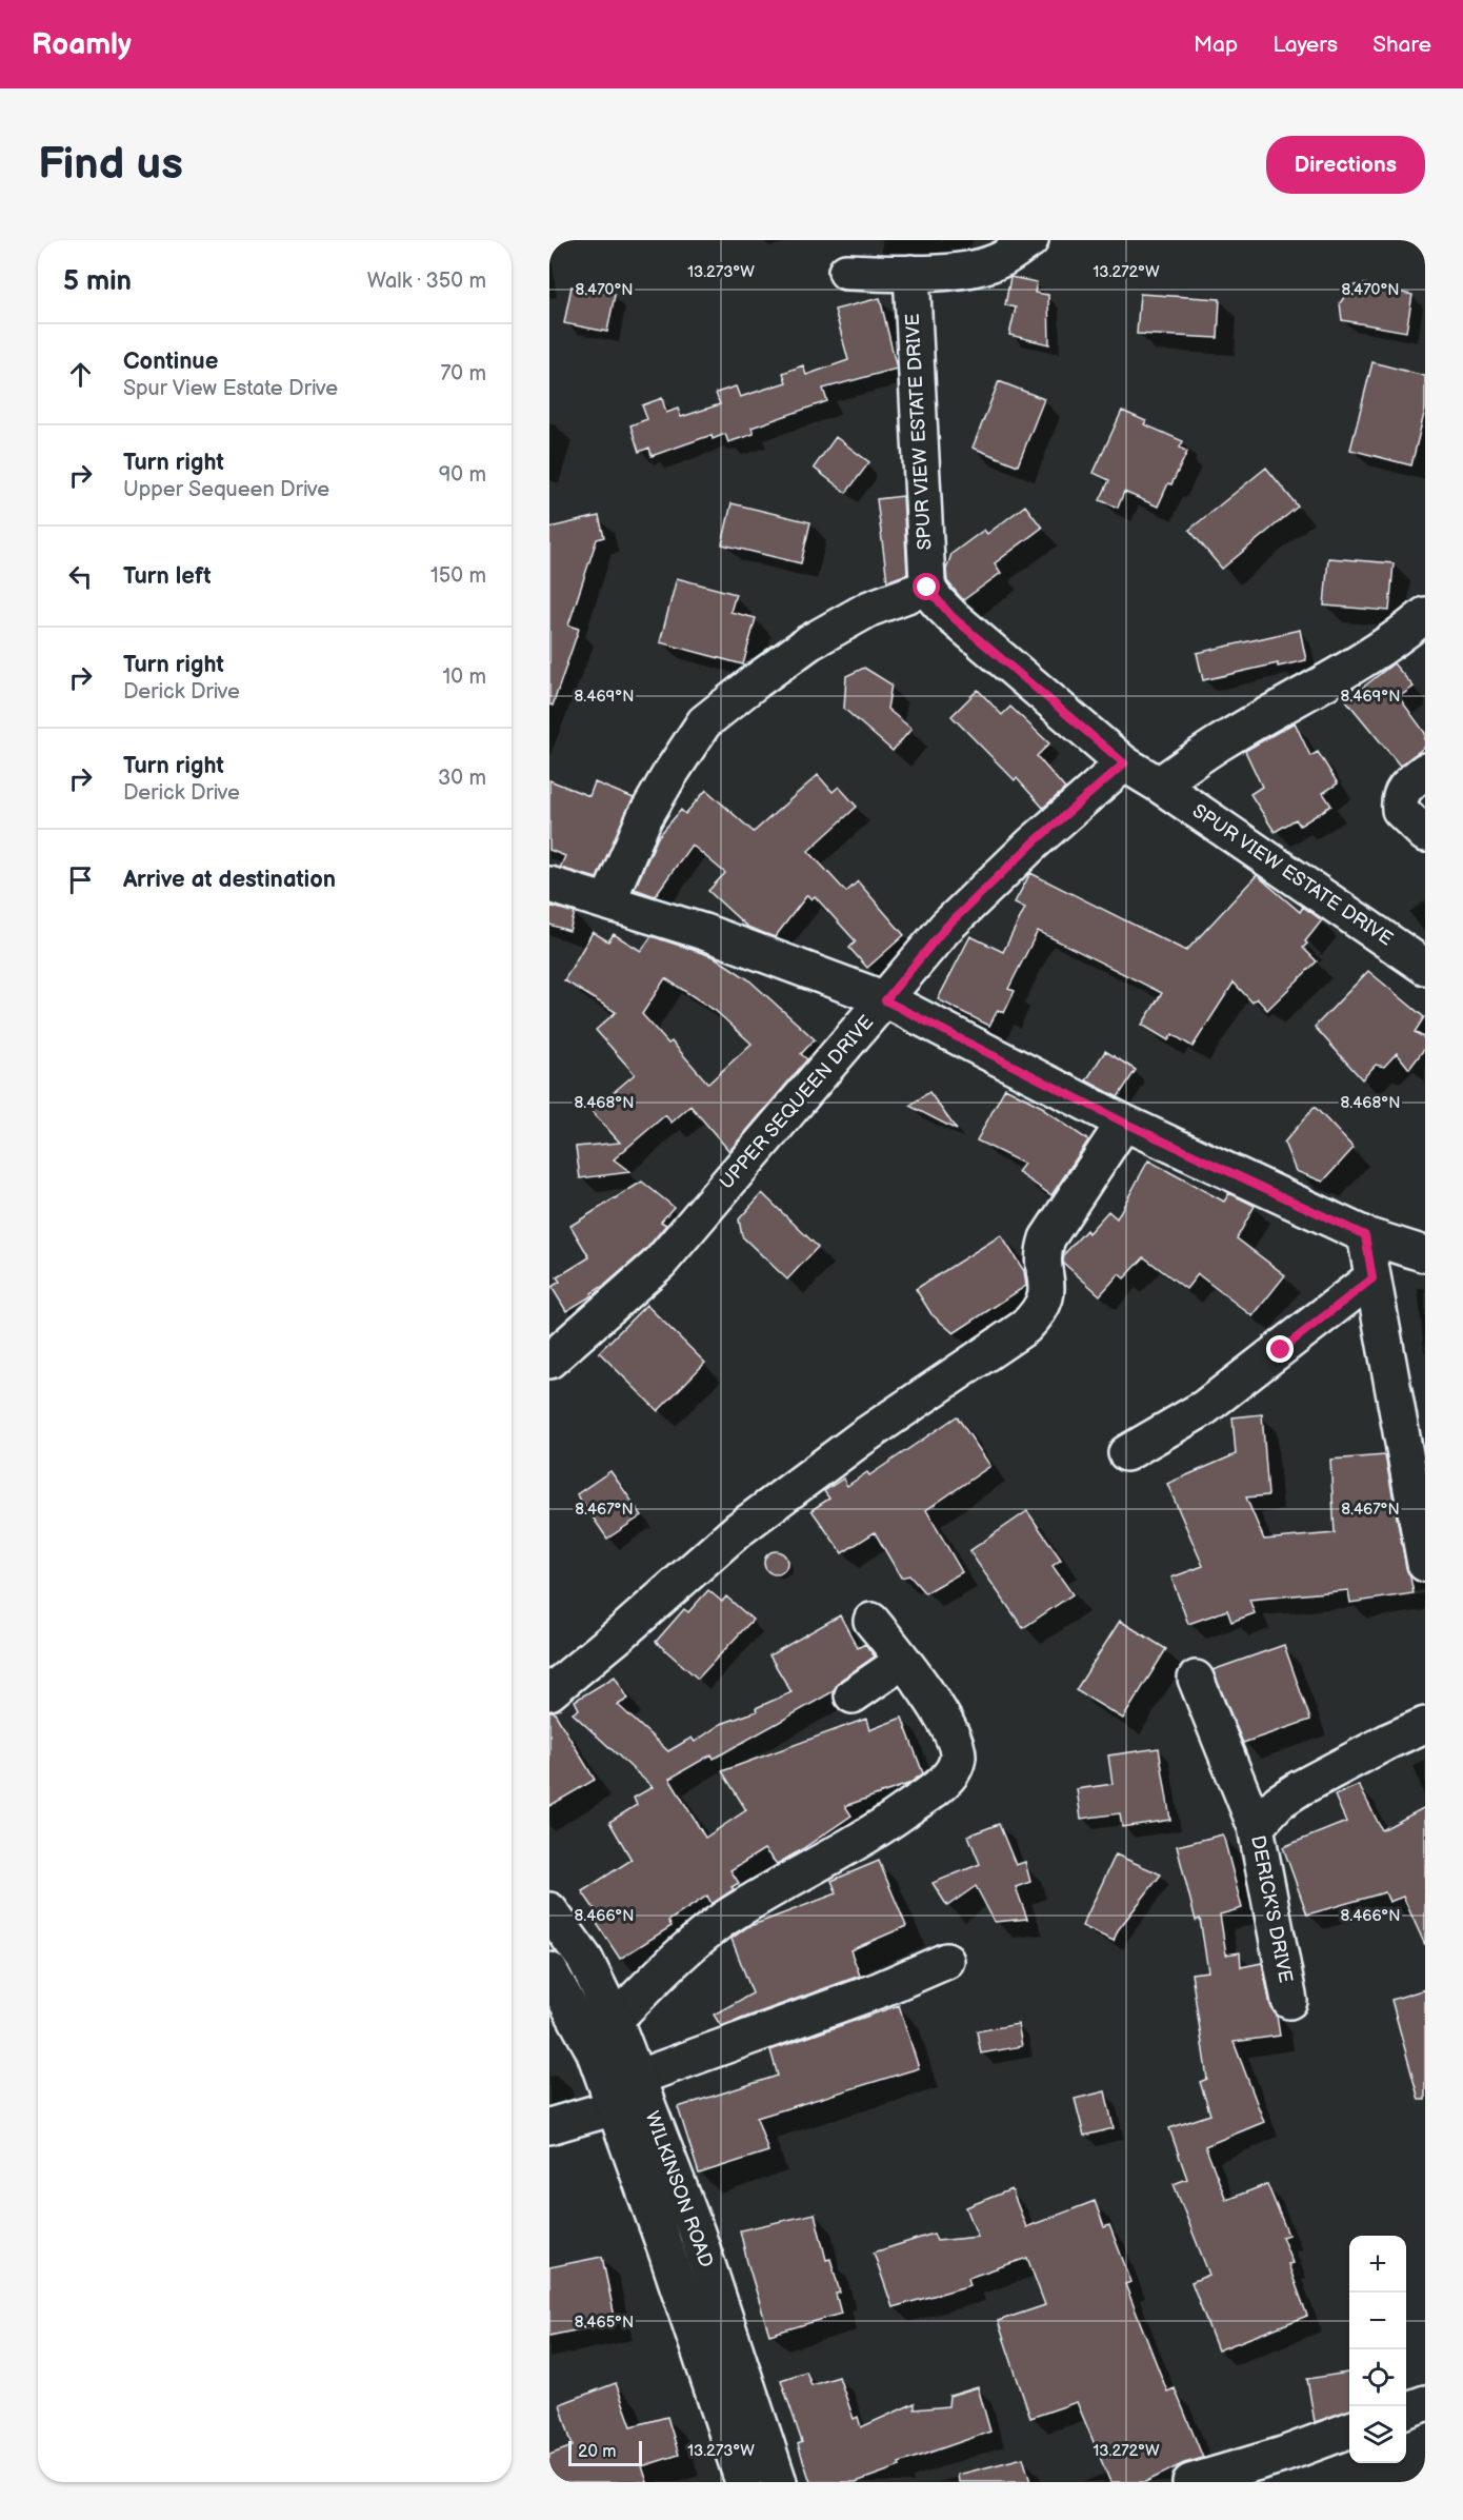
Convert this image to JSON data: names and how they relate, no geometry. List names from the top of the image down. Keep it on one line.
{"streets":{"street":["SPUR VIEW ESTATE DRIVE","UPPER SEQUEEN DRIVE","DERICK'S DRIVE","WILKINSON ROAD"]},"crossings":[["SPUR VIEW ESTATE DRIVE","UPPER SEQUEEN DRIVE"]],"scale_bar":"20 m","page":{"header":"Roamly","nav":["Map","Layers","Share"],"buttons":"Directions","title":"Find us","heading":["5 min","Walk · 350 m"],"list":[["Continue","Spur View Estate Drive","70 m"],["Turn right","Upper Sequeen Drive","90 m"],["Turn left","150 m"],["Turn right","Derick Drive","10 m"],["Turn right","Derick Drive","30 m"],"Arrive at destination"],"map_buttons":["+","−"],"scale":"20 m"},"coordinates":["13.273°W","13.272°W","8.470°N","8.469°N","8.468°N","8.467°N","8.466°N","8.465°N"]}
